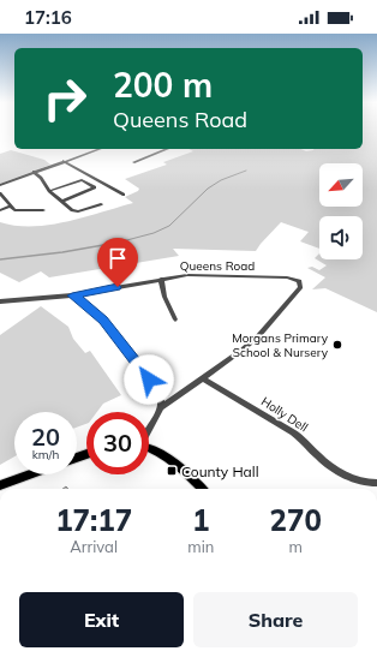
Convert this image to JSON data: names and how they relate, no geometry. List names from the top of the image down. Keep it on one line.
{"streets":{"street":["Queens Road","Holly Dell"]},"crossings":[["Queens Road","Holly Dell"]],"places":{"other":["Morgans Primary School & Nursery"],"transit":["County Hall"]},"north":"bottom left","page":{"status":"17:16","turn":["200 m","Queens Road"],"speed":"20 km/h","limit":"30","eta":["17:17","Arrival","1","min","270","m"],"buttons":["Exit","Share"]}}
